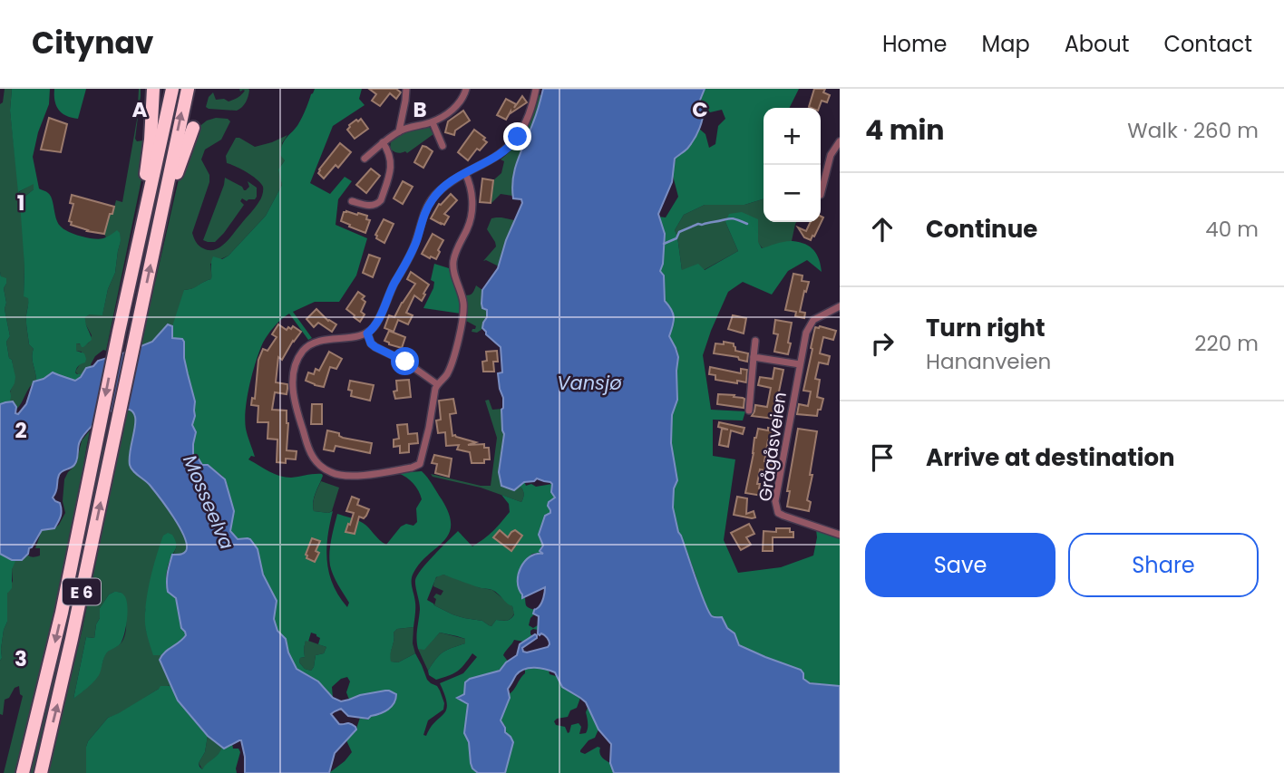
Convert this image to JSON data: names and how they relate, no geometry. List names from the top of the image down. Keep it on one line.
{"streets":{"highway":["E 6"],"street":["Grågåsveien"]},"water":["Vansjø","Mosseelva"],"page":{"header":"Citynav","nav":["Home","Map","About","Contact"],"heading":["4 min","Walk · 260 m"],"map_buttons":["+","−"],"list":[["Continue","40 m"],["Turn right","Hananveien","220 m"],"Arrive at destination"],"buttons":["Save","Share"]},"grid":{"columns":["A","B","C"],"rows":["1","2","3"]}}
